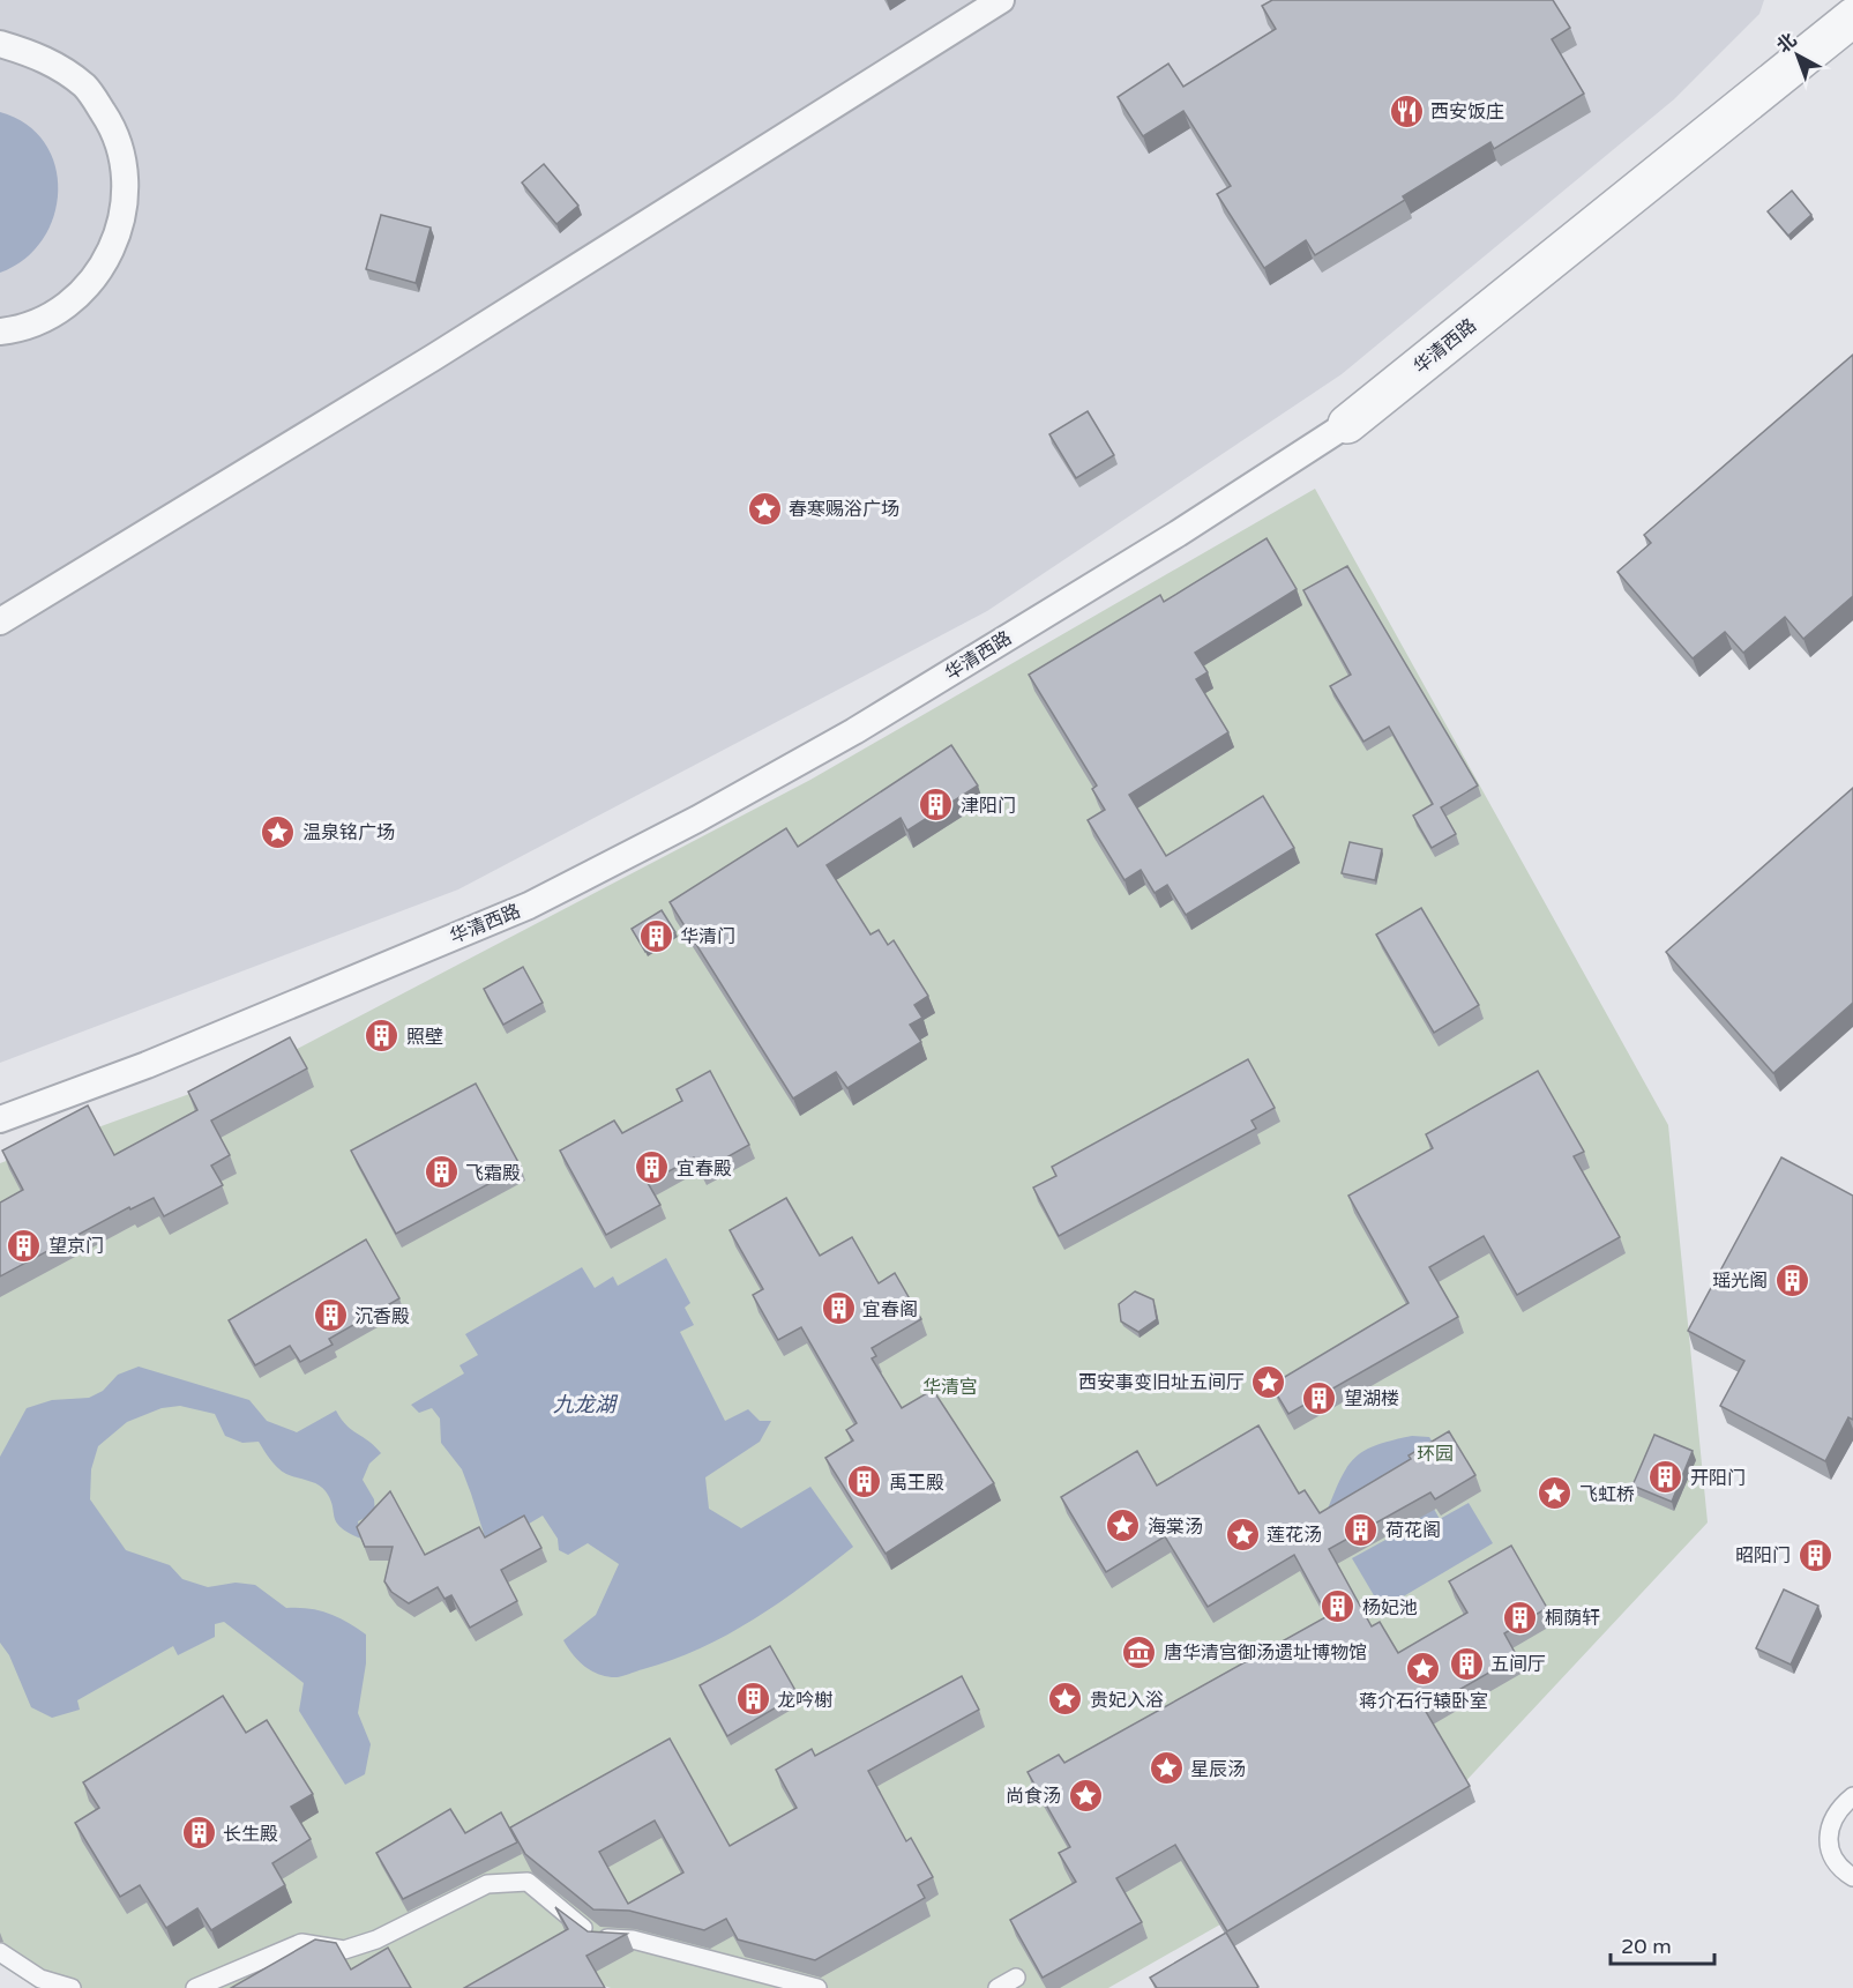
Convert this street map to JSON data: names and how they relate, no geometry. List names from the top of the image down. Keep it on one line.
{"streets":{"street":["华清西路"]},"water":["九龙湖"],"parks":["华清宫","环园"],"places":{"restaurant":["西安饭庄"],"place":["春寒赐浴广场","温泉铭广场","西安事变旧址五间厅","飞虹桥","海棠汤","莲花汤","蒋介石行辕卧室","贵妃入浴","星辰汤","尚食汤"],"building":["津阳门","华清门","照壁","宜春殿","飞霜殿","望京门","瑶光阁","宜春阁","沉香殿","望湖楼","开阳门","禹王殿","荷花阁","昭阳门","杨妃池","桐荫轩","五间厅","龙吟榭","长生殿"],"museum":["唐华清宫御汤遗址博物馆"]},"scale_bar":"20 m","north":"top left"}
